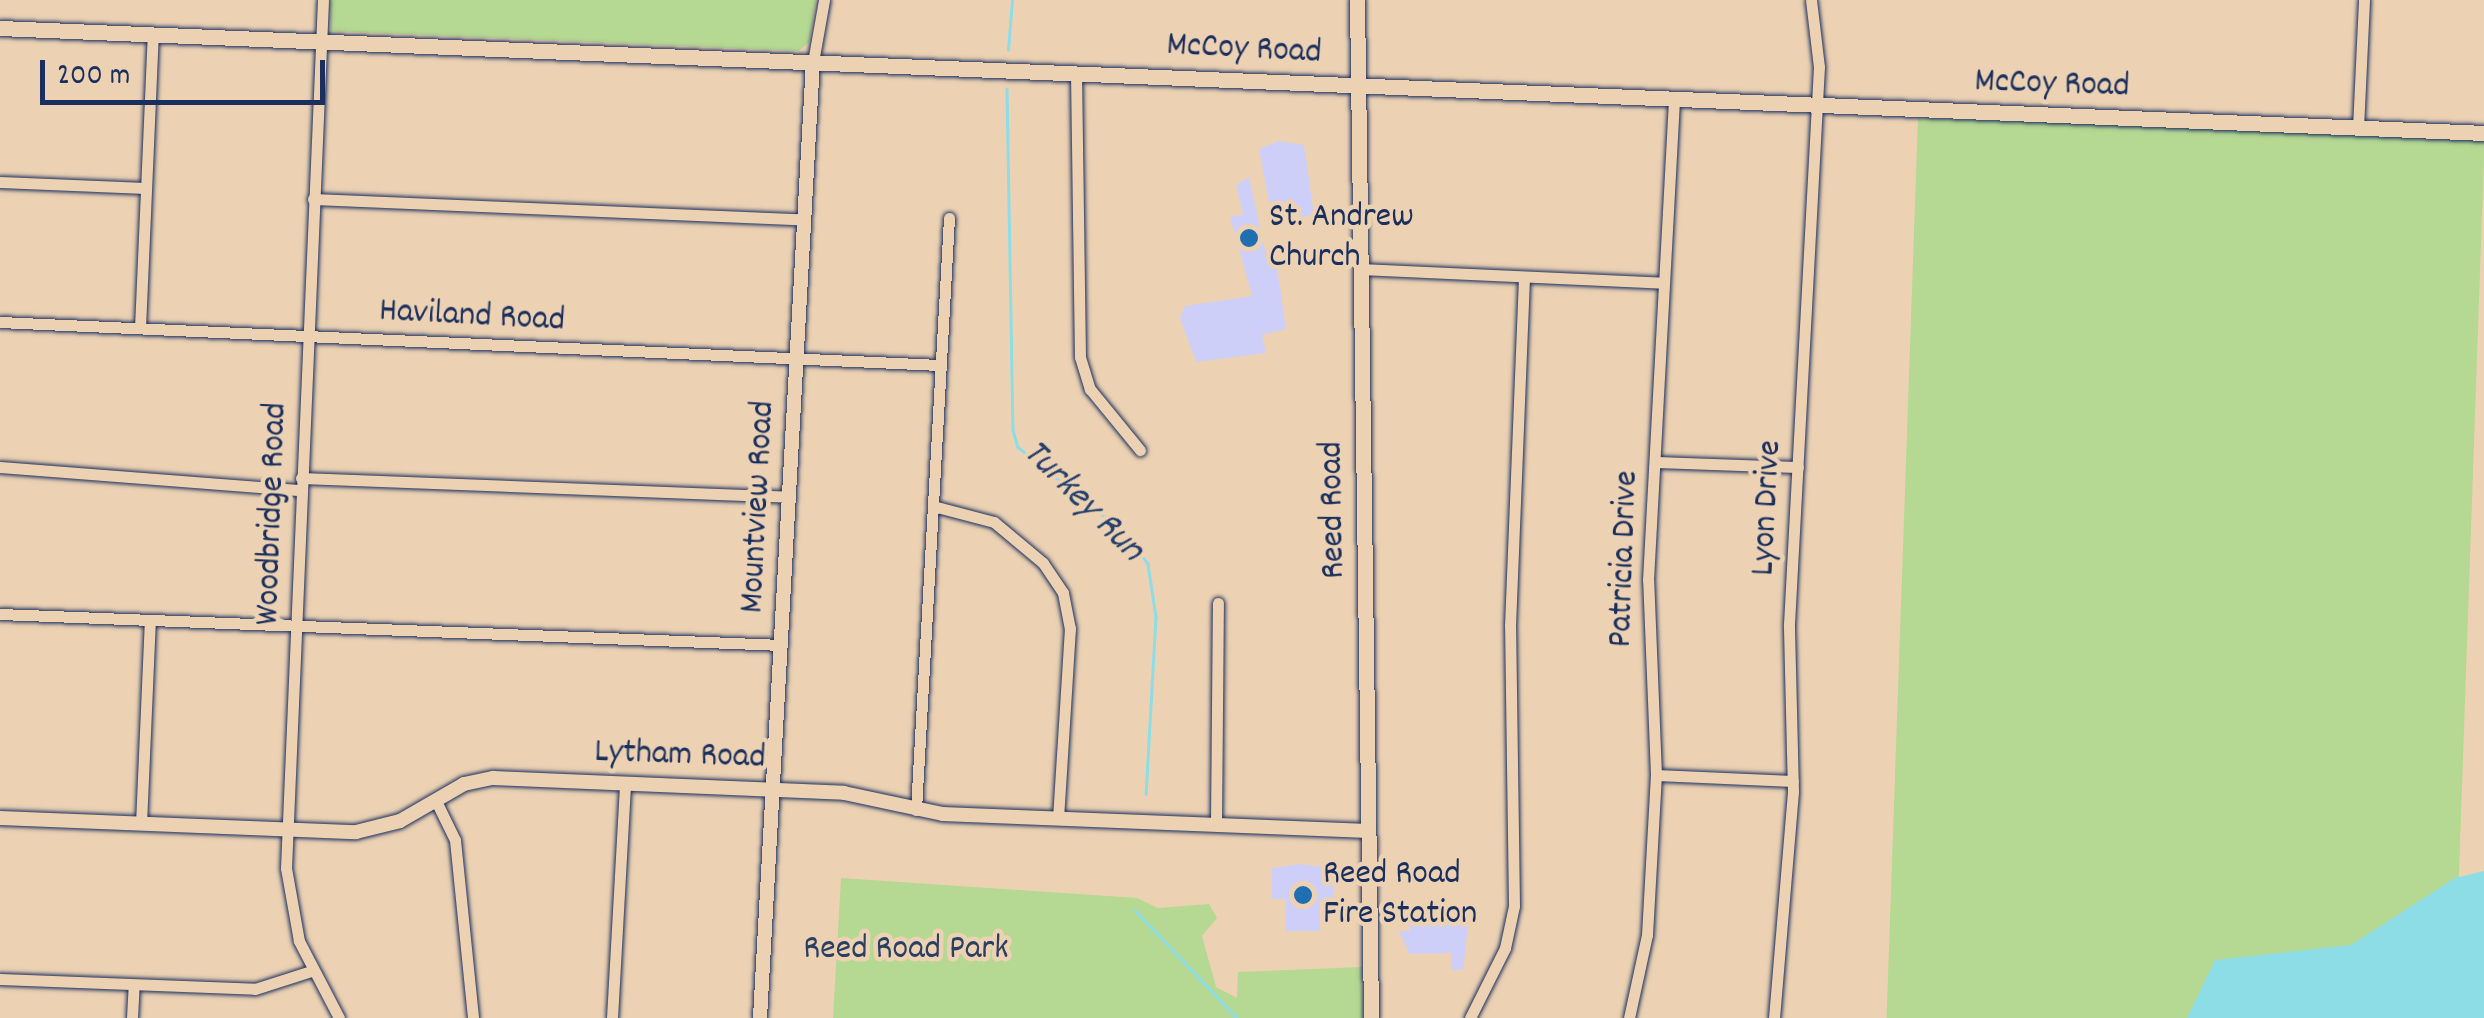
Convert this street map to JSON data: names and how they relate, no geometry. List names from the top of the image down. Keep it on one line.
{"streets":{"main road":["McCoy Road","Reed Road"],"street":["Haviland Road","Mountview Road","Lyon Drive","Woodbridge Road","Patricia Drive","Lytham Road"]},"crossings":[["McCoy Road","Mountview Road"],["McCoy Road","Lyon Drive"],["McCoy Road","Reed Road"],["McCoy Road","Woodbridge Road"],["McCoy Road","Patricia Drive"],["Haviland Road","Mountview Road"],["Haviland Road","Woodbridge Road"],["Mountview Road","Lytham Road"],["Reed Road","Lytham Road"],["Woodbridge Road","Lytham Road"]],"water":["Turkey Run"],"parks":["Reed Road Park"],"places":["St. Andrew Church","Reed Road Fire Station"],"scale_bar":"200 m"}
